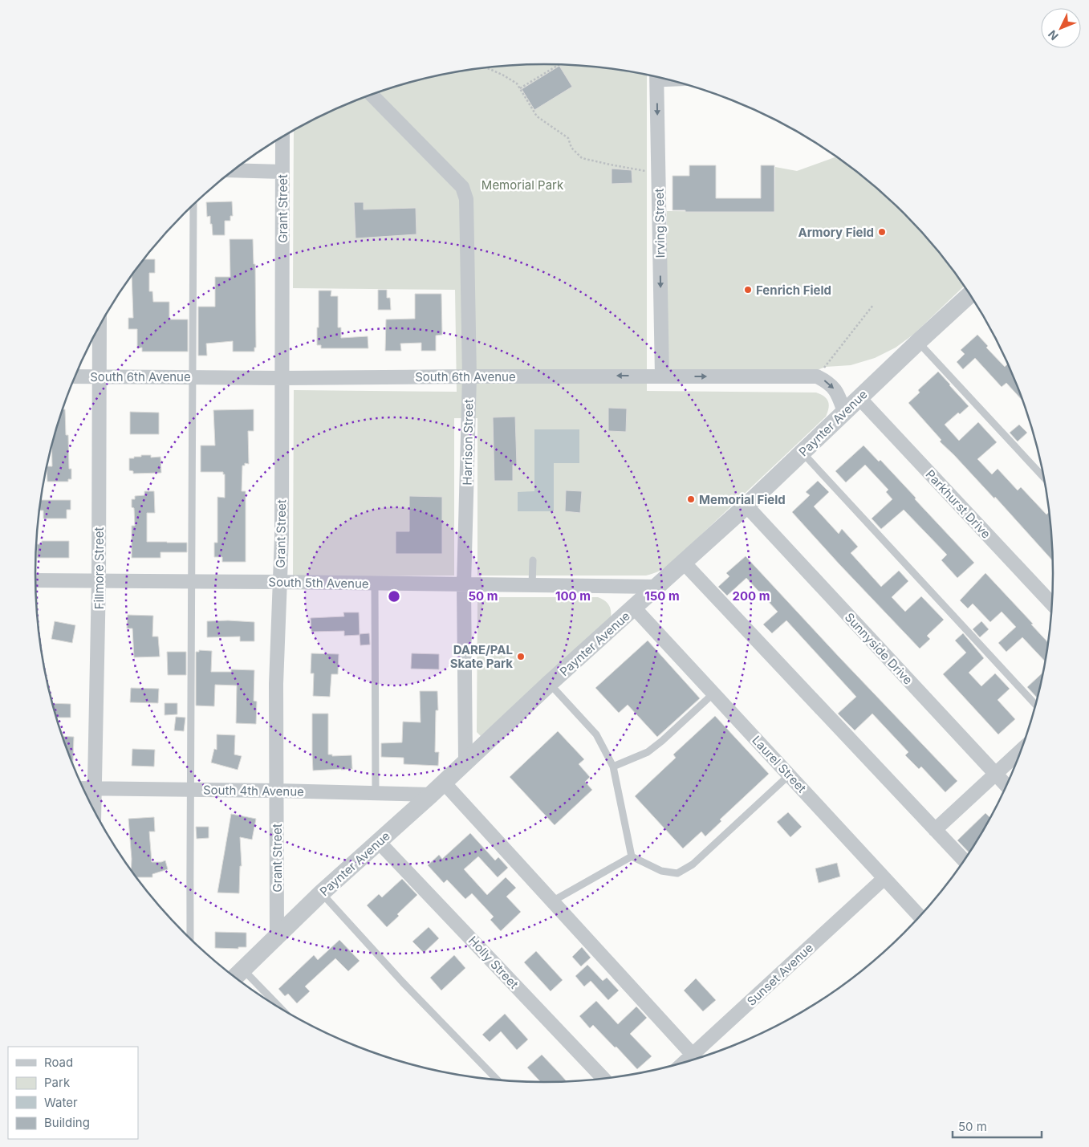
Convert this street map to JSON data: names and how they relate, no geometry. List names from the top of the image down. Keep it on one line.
{"streets":{"street":["Grant Street","Irving Street","South 6th Avenue","Paynter Avenue","Harrison Street","Parkhurst Drive","Fillmore Street","South 5th Avenue","Sunnyside Drive","Laurel Street","South 4th Avenue","Holly Street","Sunset Avenue"]},"crossings":[["Grant Street","South 6th Avenue"],["Grant Street","Paynter Avenue"],["Grant Street","South 5th Avenue"],["Grant Street","South 4th Avenue"],["Irving Street","South 6th Avenue"],["South 6th Avenue","Harrison Street"],["South 6th Avenue","Fillmore Street"],["Paynter Avenue","Harrison Street"],["Paynter Avenue","Parkhurst Drive"],["Paynter Avenue","South 5th Avenue"],["Paynter Avenue","Sunnyside Drive"],["Paynter Avenue","Laurel Street"],["Paynter Avenue","South 4th Avenue"],["Paynter Avenue","Holly Street"],["Harrison Street","South 5th Avenue"],["Fillmore Street","South 5th Avenue"],["Fillmore Street","South 4th Avenue"],["Laurel Street","Sunset Avenue"]],"one_way":["Irving Street"],"parks":["Memorial Park"],"places":["Armory Field","Fenrich Field","Memorial Field","DARE/PAL Skate Park"],"legend":["Road","Park","Water","Building"],"scale_bar":"50 m","north":"bottom left","rings":["50 m","100 m","150 m","200 m"]}
